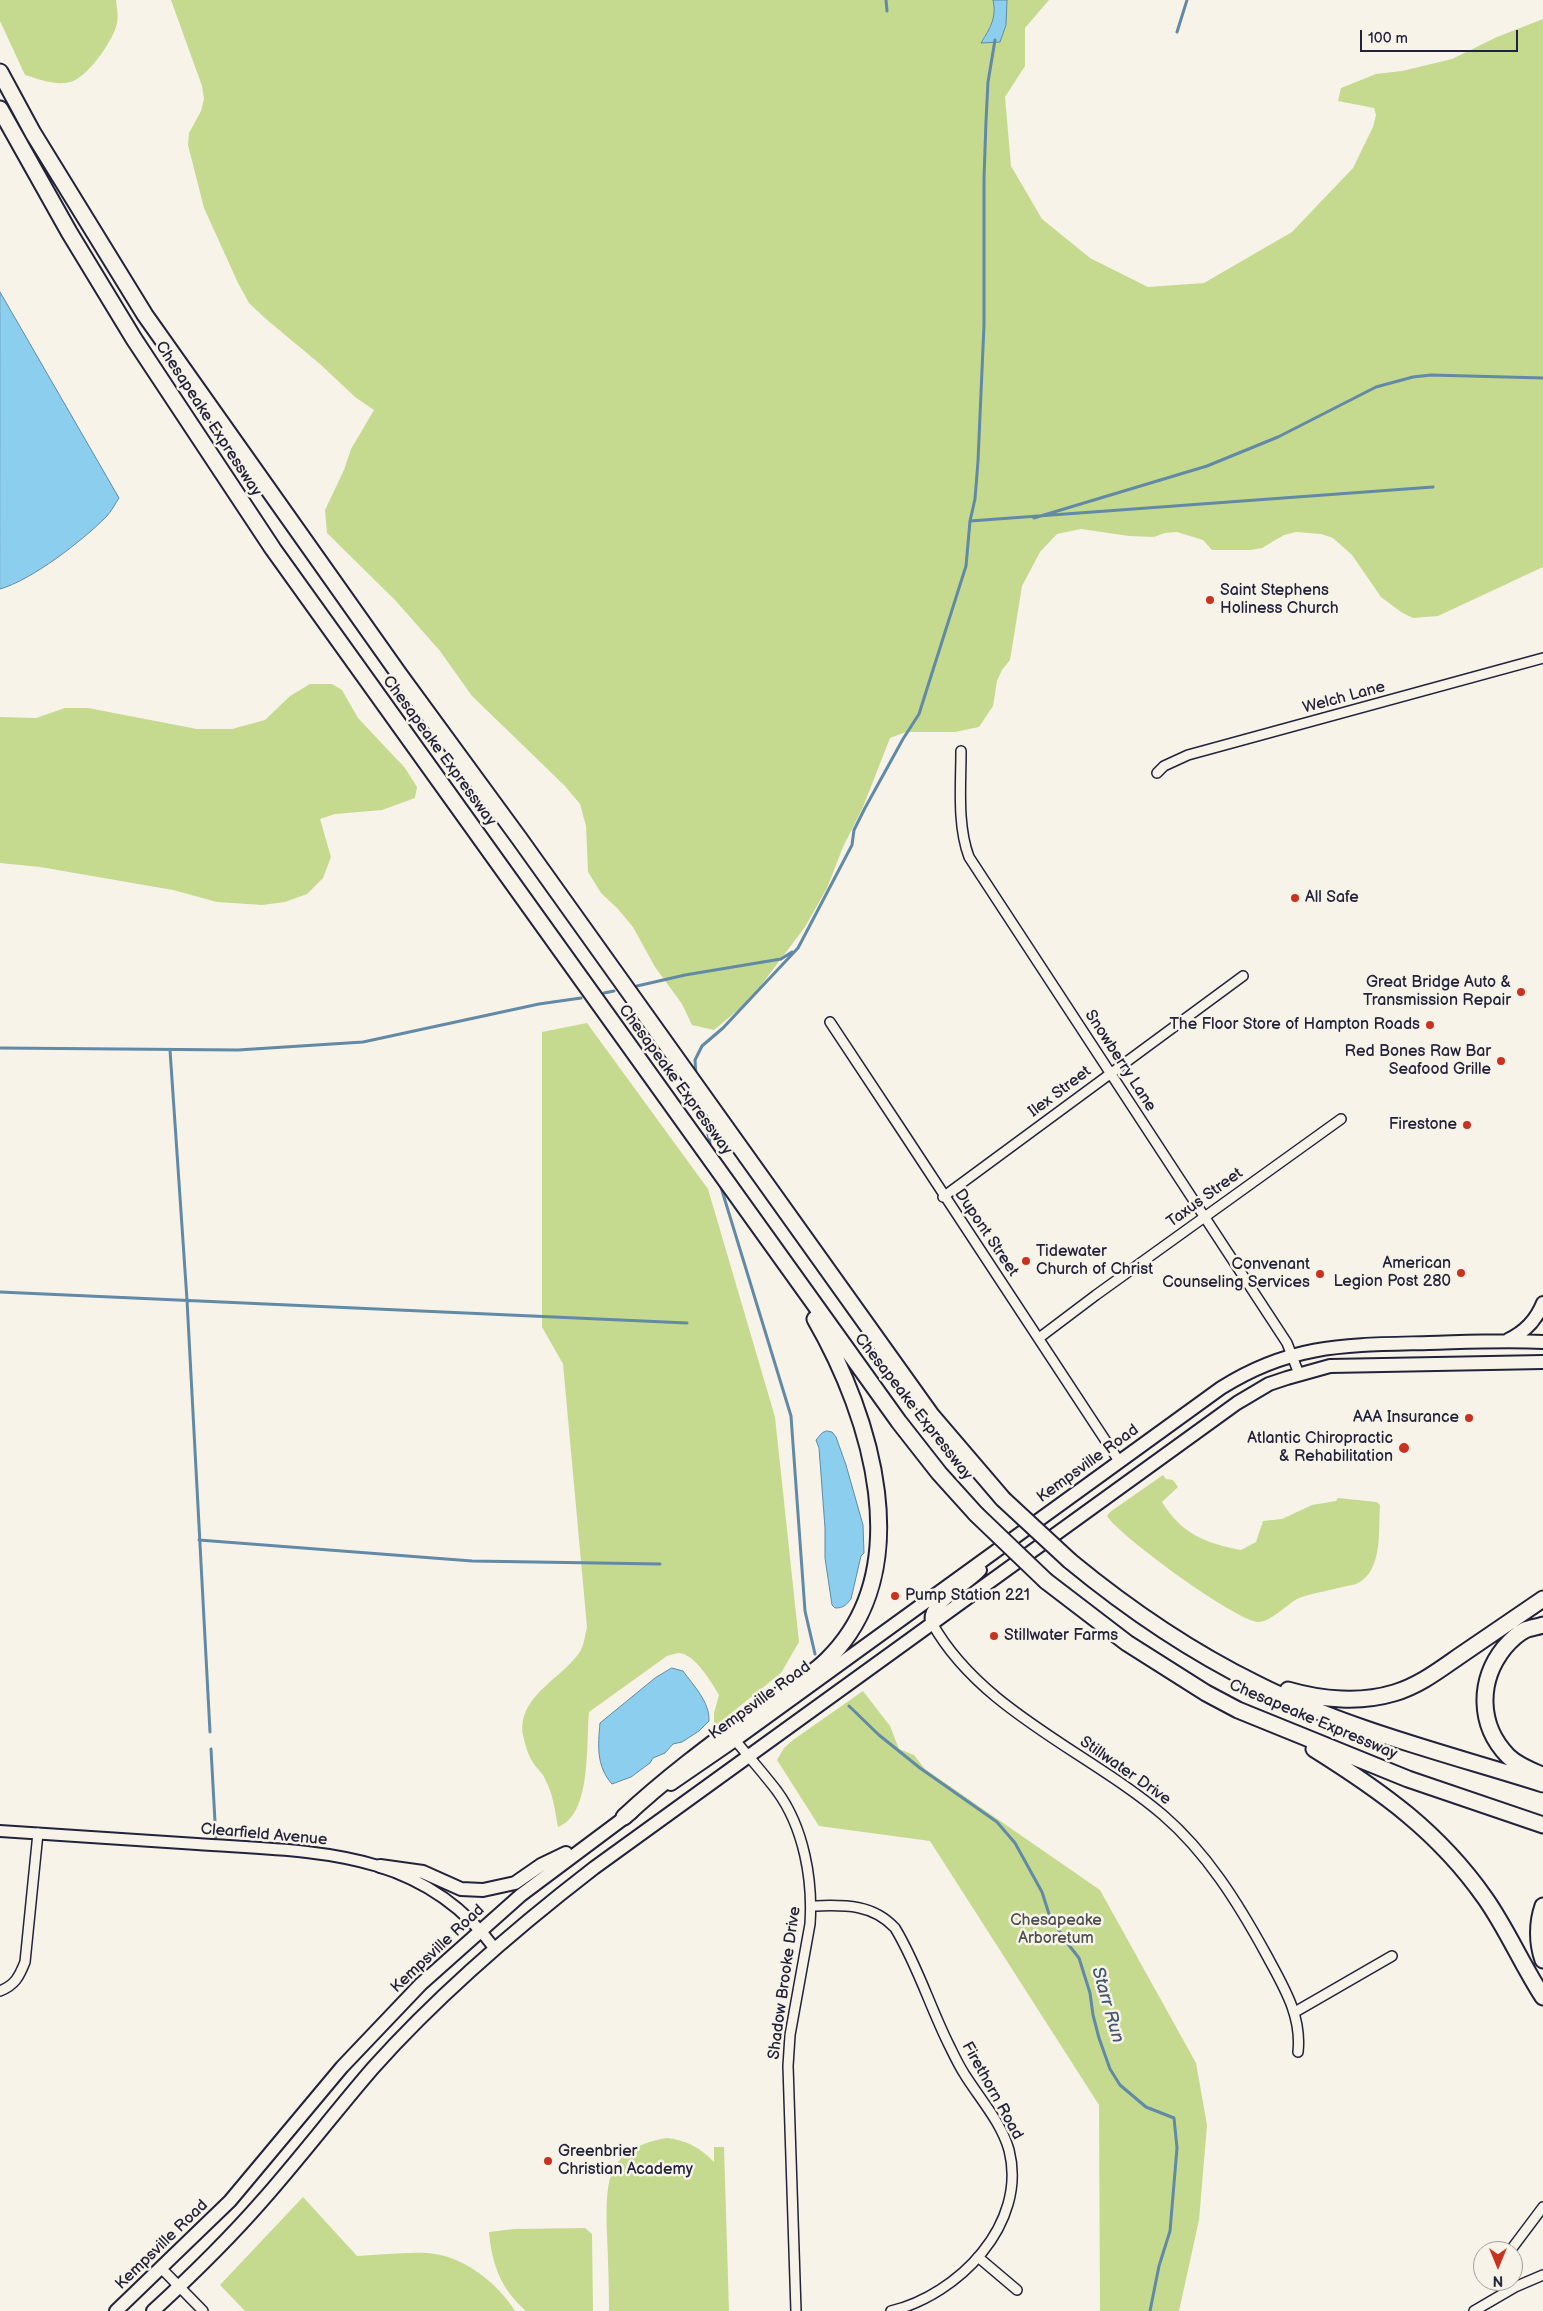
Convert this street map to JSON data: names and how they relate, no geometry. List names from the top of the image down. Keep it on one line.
{"streets":{"highway":["Chesapeake Expressway"],"main road":["Kempsville Road"],"street":["Welch Lane","Snowberry Lane","Ilex Street","Taxus Street","Dupont Street","Stillwater Drive","Clearfield Avenue","Shadow Brooke Drive","Firethorn Road"]},"crossings":[["Snowberry Lane","Ilex Street"],["Snowberry Lane","Taxus Street"],["Snowberry Lane","Kempsville Road"],["Ilex Street","Dupont Street"],["Taxus Street","Dupont Street"],["Dupont Street","Kempsville Road"],["Kempsville Road","Clearfield Avenue"],["Kempsville Road","Shadow Brooke Drive"],["Shadow Brooke Drive","Firethorn Road"]],"water":["Starr Run"],"parks":["Chesapeake Arboretum"],"places":["Saint Stephens Holiness Church","All Safe","Great Bridge Auto & Transmission Repair","The Floor Store of Hampton Roads","Red Bones Raw Bar Seafood Grille","Firestone","Tidewater Church of Christ","American Legion Post 280","Convenant Counseling Services","AAA Insurance","Atlantic Chiropractic & Rehabilitation","Pump Station 221","Stillwater Farms","Greenbrier Christian Academy"],"scale_bar":"100 m","north":"bottom"}
